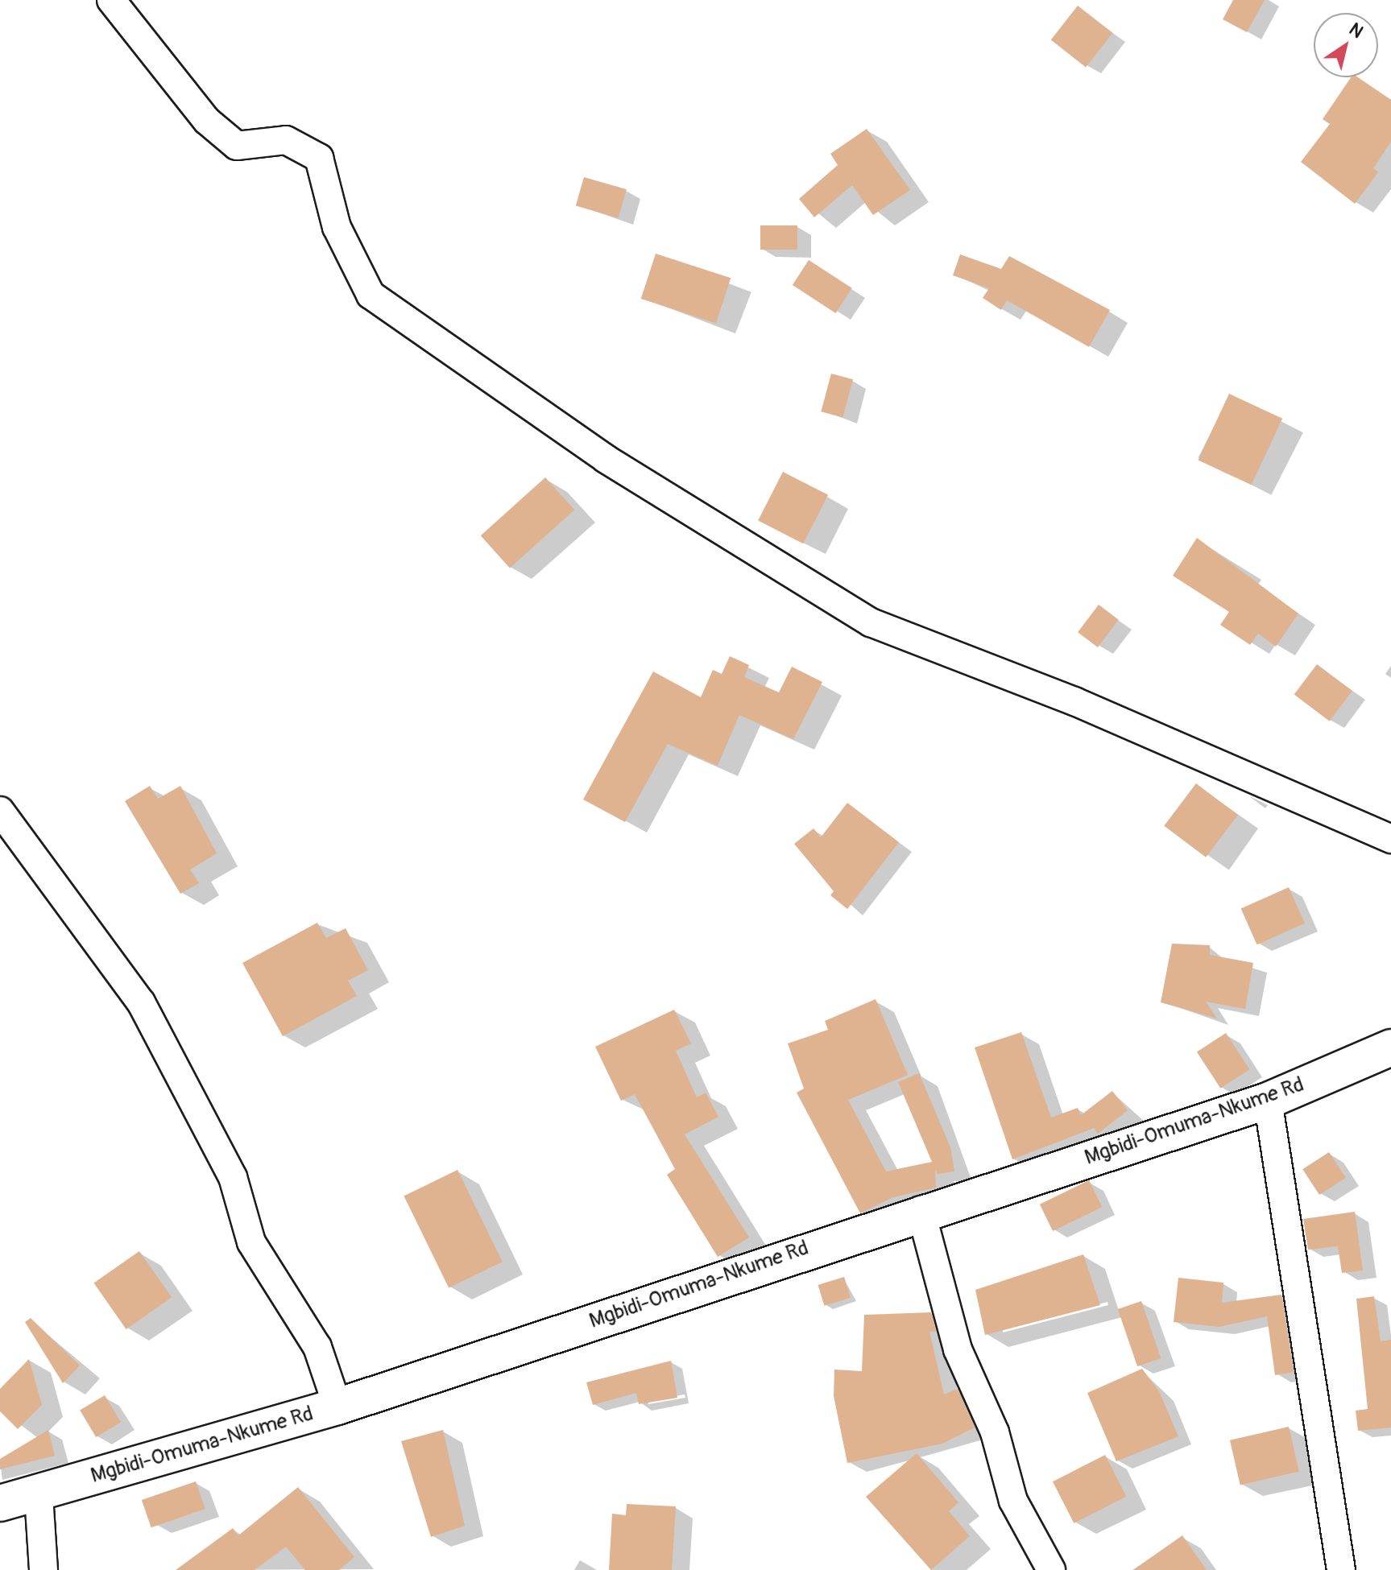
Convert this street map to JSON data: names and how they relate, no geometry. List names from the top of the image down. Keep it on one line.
{"streets":{"street":["Mgbidi-Omuma-Nkume Rd"]},"north":"top right"}
